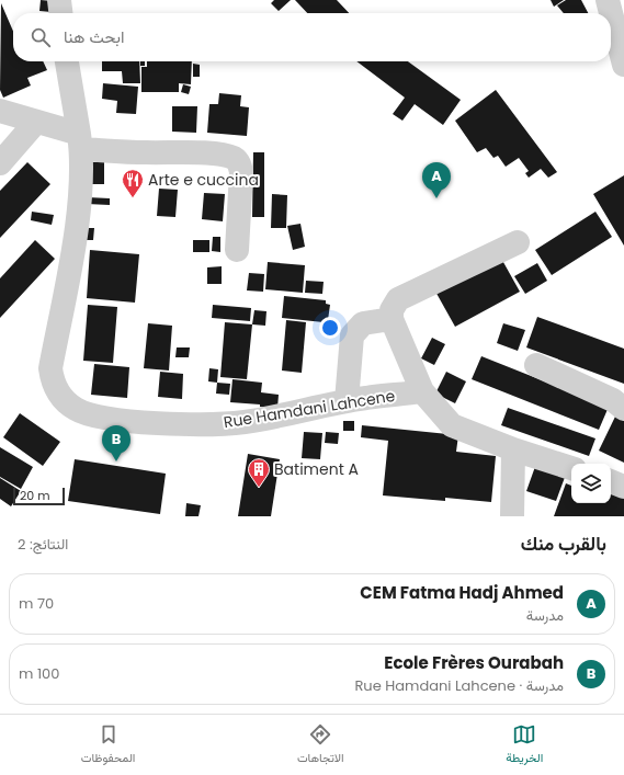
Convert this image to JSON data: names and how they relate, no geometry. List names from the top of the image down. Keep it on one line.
{"streets":{"street":["Rue Hamdani Lahcene"]},"places":{"restaurant":["Arte e cuccina"],"building":["Batiment A"]},"scale_bar":"20 m","page":{"search":"ابحث هنا","pins":["A","B"],"scale":"20 m","heading":["بالقرب منك","النتائج: 2"],"list":[{"mark":"A","name":"CEM Fatma Hadj Ahmed","note":"مدرسة","value":"70 m"},{"mark":"B","name":"Ecole Frères Ourabah","note":"مدرسة · Rue Hamdani Lahcene","value":"100 m"}],"nav":["الخريطة","الاتجاهات","المحفوظات"]}}
